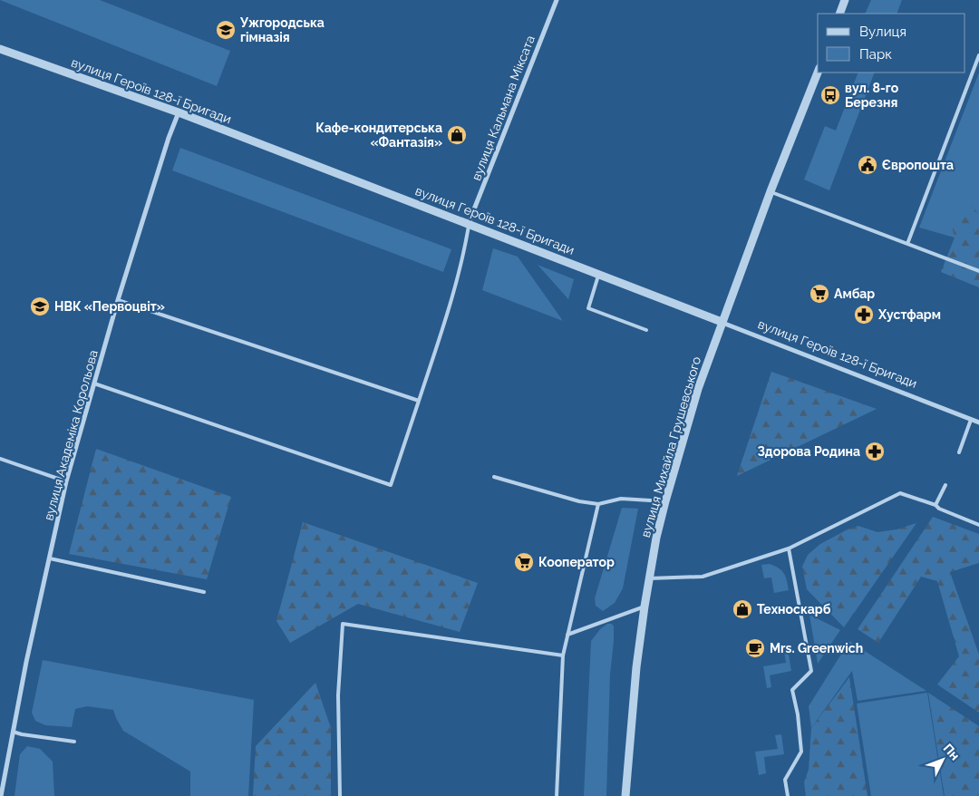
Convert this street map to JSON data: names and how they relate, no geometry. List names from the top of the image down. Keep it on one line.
{"streets":{"street":["вулиця Героїв 128-ї Бригади","вулиця Кальмана Міксата","вулиця Академіка Корольова","вулиця Михайла Грушевського"]},"crossings":[["вулиця Героїв 128-ї Бригади","вулиця Кальмана Міксата"],["вулиця Героїв 128-ї Бригади","вулиця Академіка Корольова"],["вулиця Героїв 128-ї Бригади","вулиця Михайла Грушевського"]],"places":{"school or university":["Ужгородська гімназія","НВК «Первоцвіт»"],"bus stop":["вул. 8-го Березня"],"shop":["Кафе-кондитерська «Фантазія»","Техноскарб"],"public building":["Європошта"],"supermarket":["Амбар","Кооператор"],"pharmacy":["Хустфарм","Здорова Родина"],"cafe":["Mrs. Greenwich"]},"legend":["Вулиця","Парк"],"north":"top right"}
